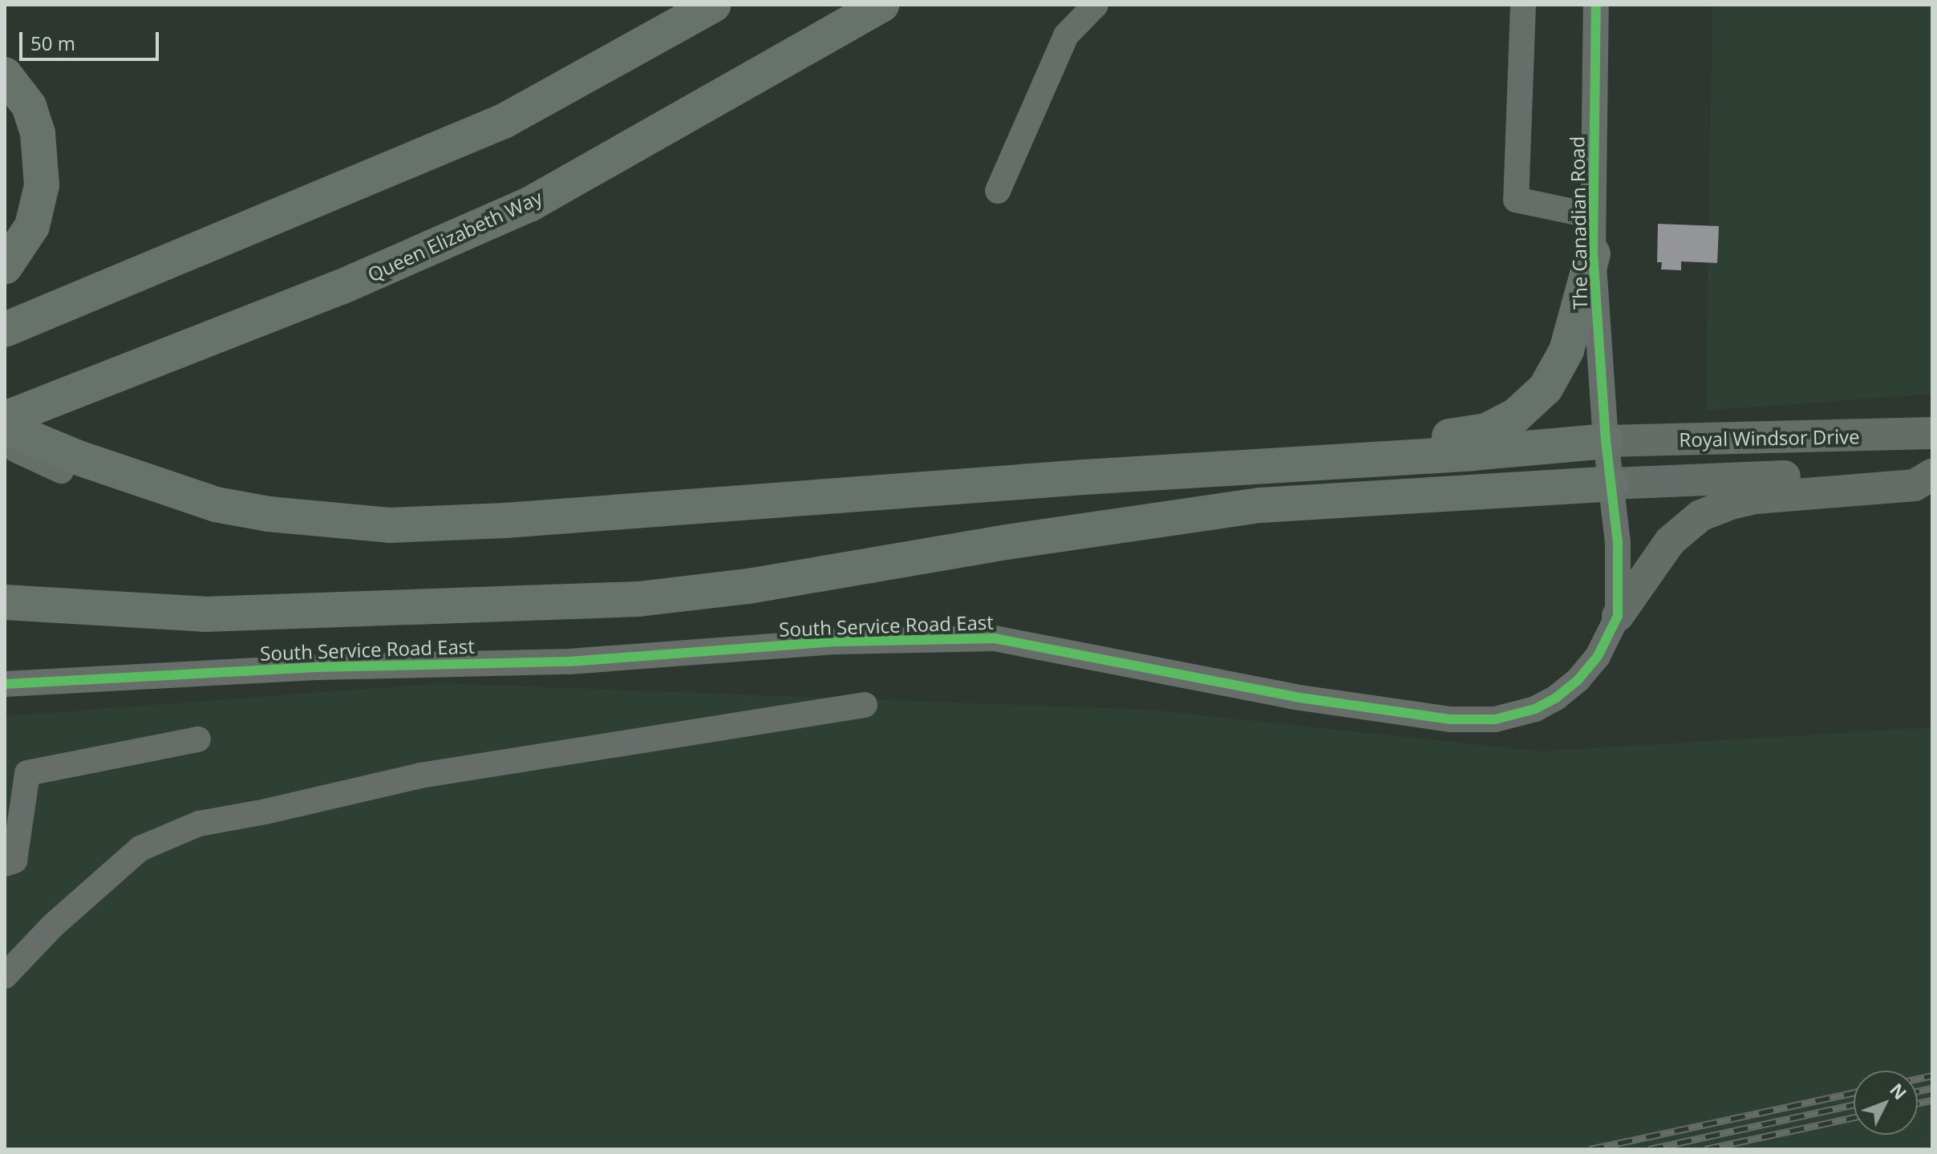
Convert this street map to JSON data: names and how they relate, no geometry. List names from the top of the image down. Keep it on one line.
{"streets":{"highway":["Queen Elizabeth Way"],"main road":["Royal Windsor Drive"],"street":["The Canadian Road","South Service Road East"]},"crossings":[["The Canadian Road","Royal Windsor Drive"],["The Canadian Road","South Service Road East"],["Royal Windsor Drive","South Service Road East"]],"scale_bar":"50 m","north":"top right"}
